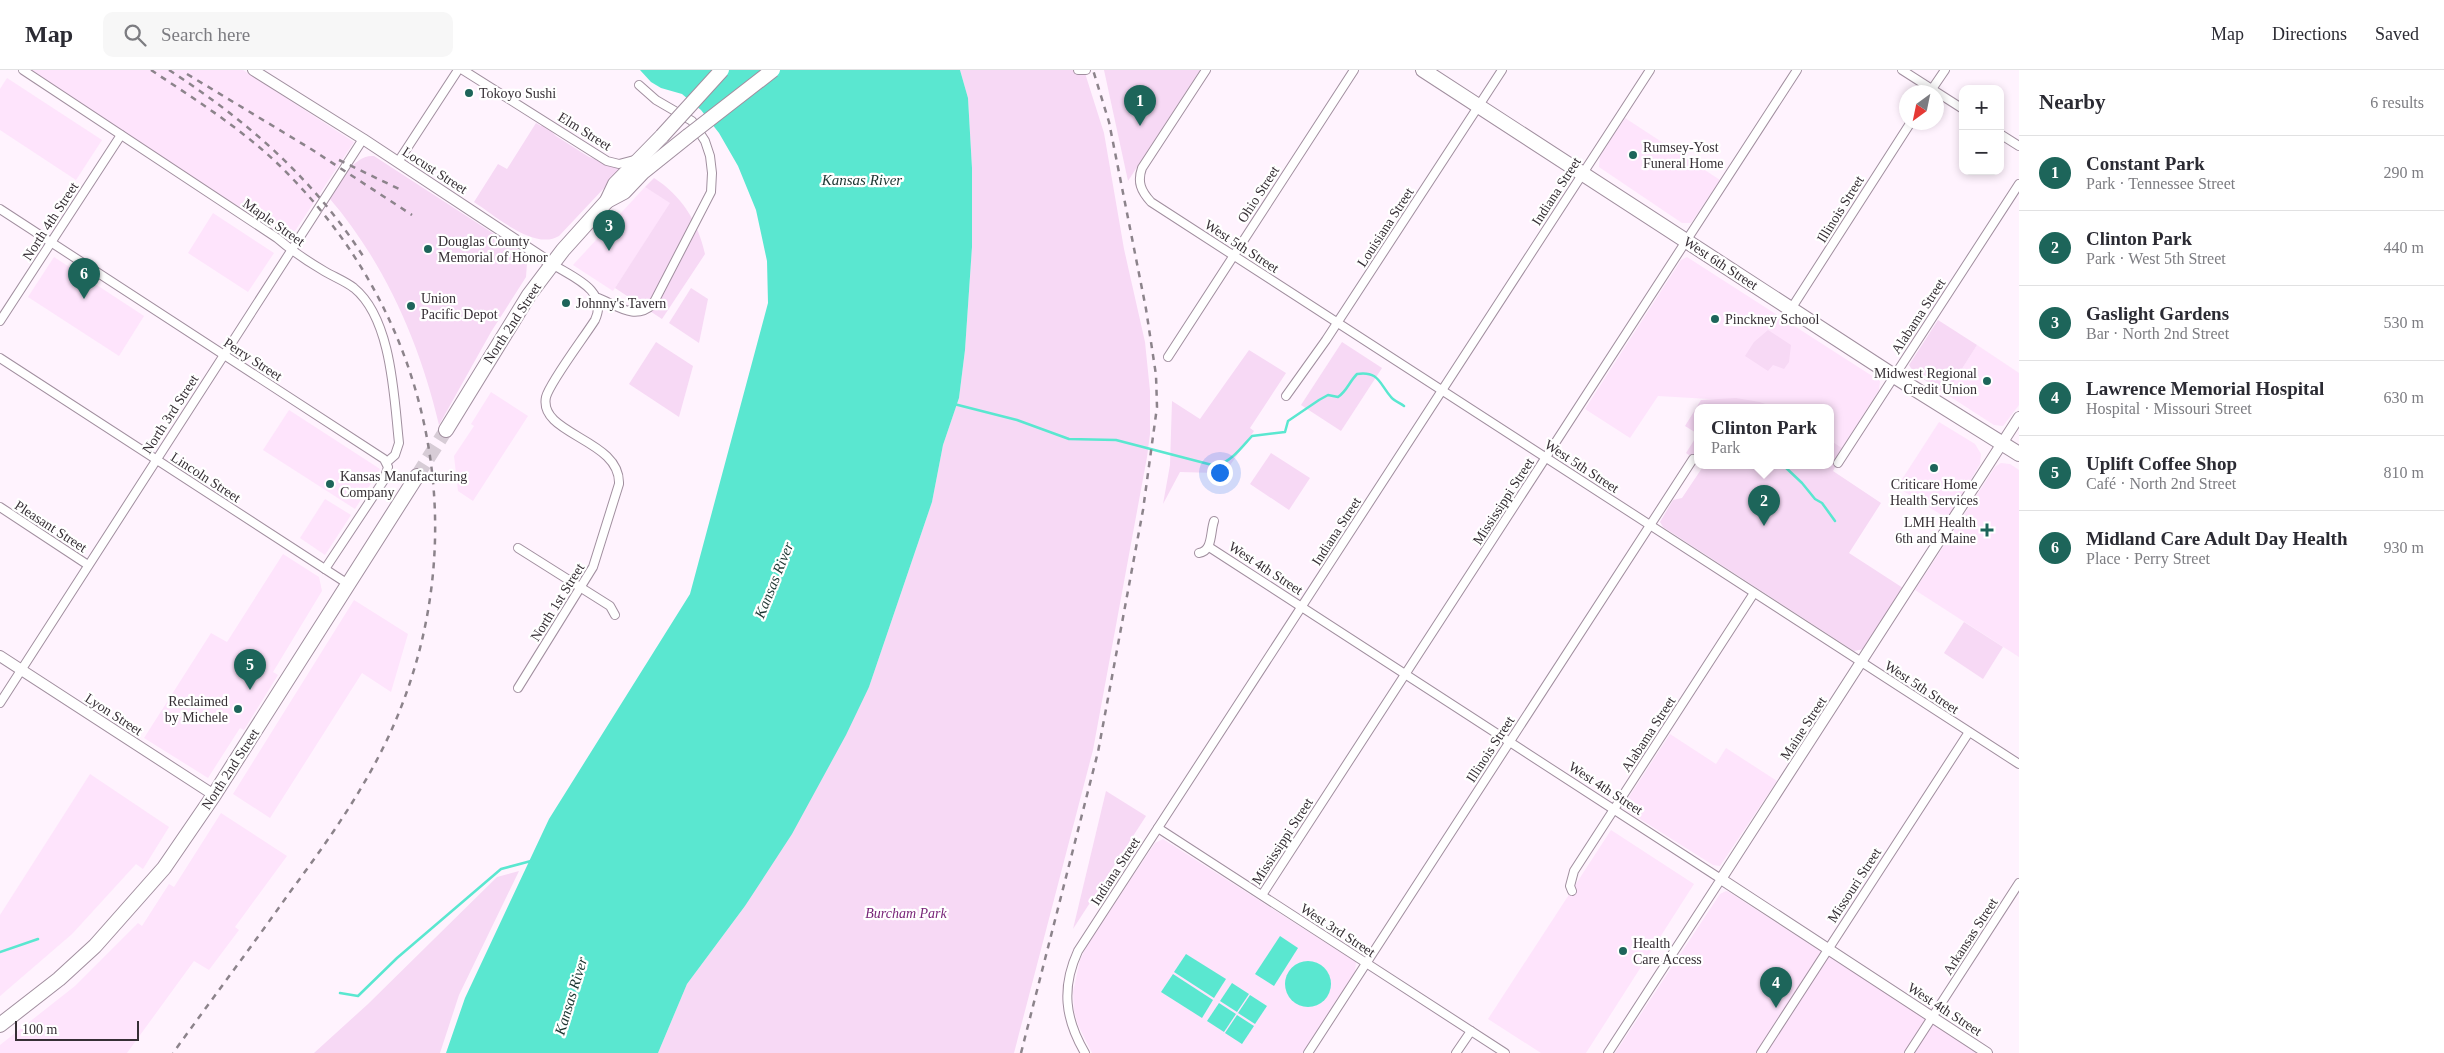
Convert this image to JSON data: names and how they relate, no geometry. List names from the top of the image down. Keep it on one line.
{"streets":{"highway":["West 6th Street","North 2nd Street"],"street":["Elm Street","Locust Street","Indiana Street","Ohio Street","Illinois Street","North 4th Street","Maple Street","Louisiana Street","West 5th Street","Alabama Street","Perry Street","North 3rd Street","Lincoln Street","Mississippi Street","Pleasant Street","West 4th Street","North 1st Street","Lyon Street","Maine Street","Missouri Street","West 3rd Street","Arkansas Street"]},"crossings":[["Elm Street","North 2nd Street"],["Locust Street","North 2nd Street"],["Locust Street","North 3rd Street"],["Locust Street","North 1st Street"],["Indiana Street","West 5th Street"],["Indiana Street","West 6th Street"],["Indiana Street","West 4th Street"],["Indiana Street","West 3rd Street"],["Ohio Street","West 5th Street"],["Illinois Street","West 5th Street"],["Illinois Street","West 6th Street"],["Illinois Street","West 4th Street"],["Illinois Street","West 3rd Street"],["North 4th Street","Maple Street"],["North 4th Street","Perry Street"],["Maple Street","Perry Street"],["Maple Street","North 3rd Street"],["Louisiana Street","West 5th Street"],["Louisiana Street","West 6th Street"],["West 5th Street","Alabama Street"],["West 5th Street","Mississippi Street"],["West 5th Street","Maine Street"],["West 5th Street","Missouri Street"],["West 6th Street","Alabama Street"],["West 6th Street","Mississippi Street"],["West 6th Street","Maine Street"],["Alabama Street","West 4th Street"],["North 2nd Street","Lincoln Street"],["North 2nd Street","Lyon Street"],["Perry Street","North 3rd Street"],["North 3rd Street","Lincoln Street"],["North 3rd Street","Pleasant Street"],["North 3rd Street","Lyon Street"],["Mississippi Street","West 4th Street"],["Mississippi Street","West 3rd Street"],["West 4th Street","Maine Street"],["West 4th Street","Missouri Street"],["West 4th Street","Arkansas Street"]],"water":["Kansas River"],"parks":["Burcham Park"],"places":{"other":["Tokoyo Sushi","Rumsey-Yost Funeral Home","Douglas County Memorial of Honor","Johnny's Tavern","Union Pacific Depot","Pinckney School","Midwest Regional Credit Union","Criticare Home Health Services","Kansas Manufacturing Company","Reclaimed by Michele","Health Care Access"],"health":["LMH Health 6th and Maine"]},"scale_bar":"100 m","north":"bottom left","page":{"header":"Map","search":"Search here","nav":["Map","Directions","Saved"],"heading":["Nearby","6 results"],"map_buttons":["+","−"],"pins":["1","3","6","2","5","4"],"list":[{"mark":"1","name":"Constant Park","note":"Park · Tennessee Street","value":"290 m"},{"mark":"2","name":"Clinton Park","note":"Park · West 5th Street","value":"440 m"},{"mark":"3","name":"Gaslight Gardens","note":"Bar · North 2nd Street","value":"530 m"},{"mark":"4","name":"Lawrence Memorial Hospital","note":"Hospital · Missouri Street","value":"630 m"},{"mark":"5","name":"Uplift Coffee Shop","note":"Café · North 2nd Street","value":"810 m"},{"mark":"6","name":"Midland Care Adult Day Health","note":"Place · Perry Street","value":"930 m"}],"popup":["Clinton Park","Park"],"scale":"100 m"}}
